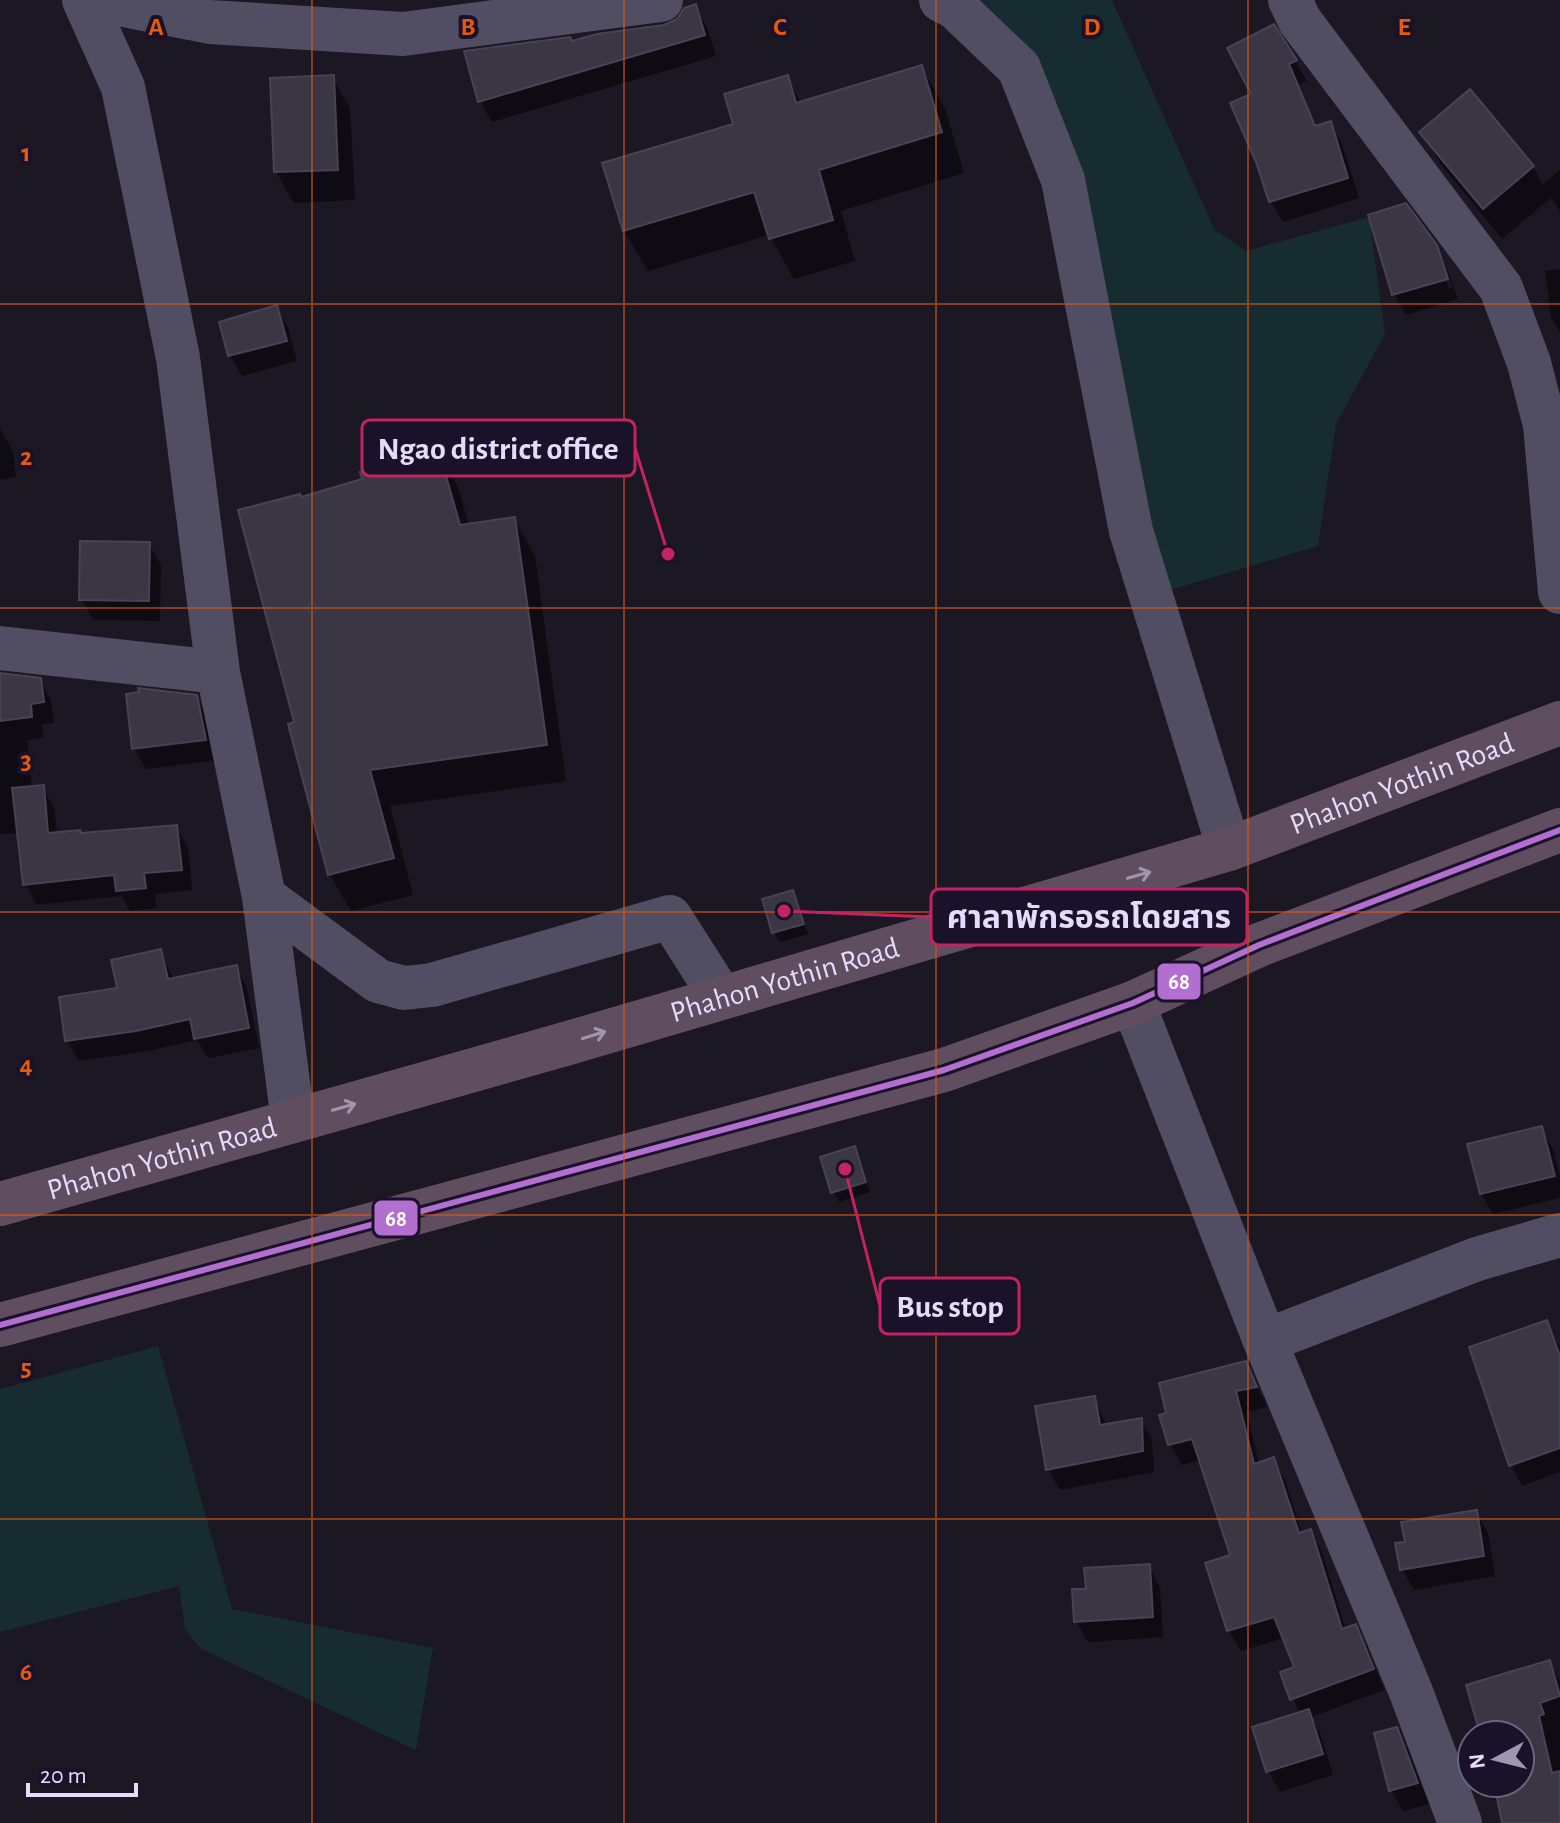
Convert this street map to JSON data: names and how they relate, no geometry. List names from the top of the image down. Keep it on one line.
{"streets":{"highway":["Phahon Yothin Road"]},"places":["Ngao district office","ศาลาพักรอรถโดยสาร","Bus stop"],"lines":["transit line 68"],"scale_bar":"20 m","north":"left","grid":{"columns":["A","B","C","D","E"],"rows":["1","2","3","4","5","6"]}}
